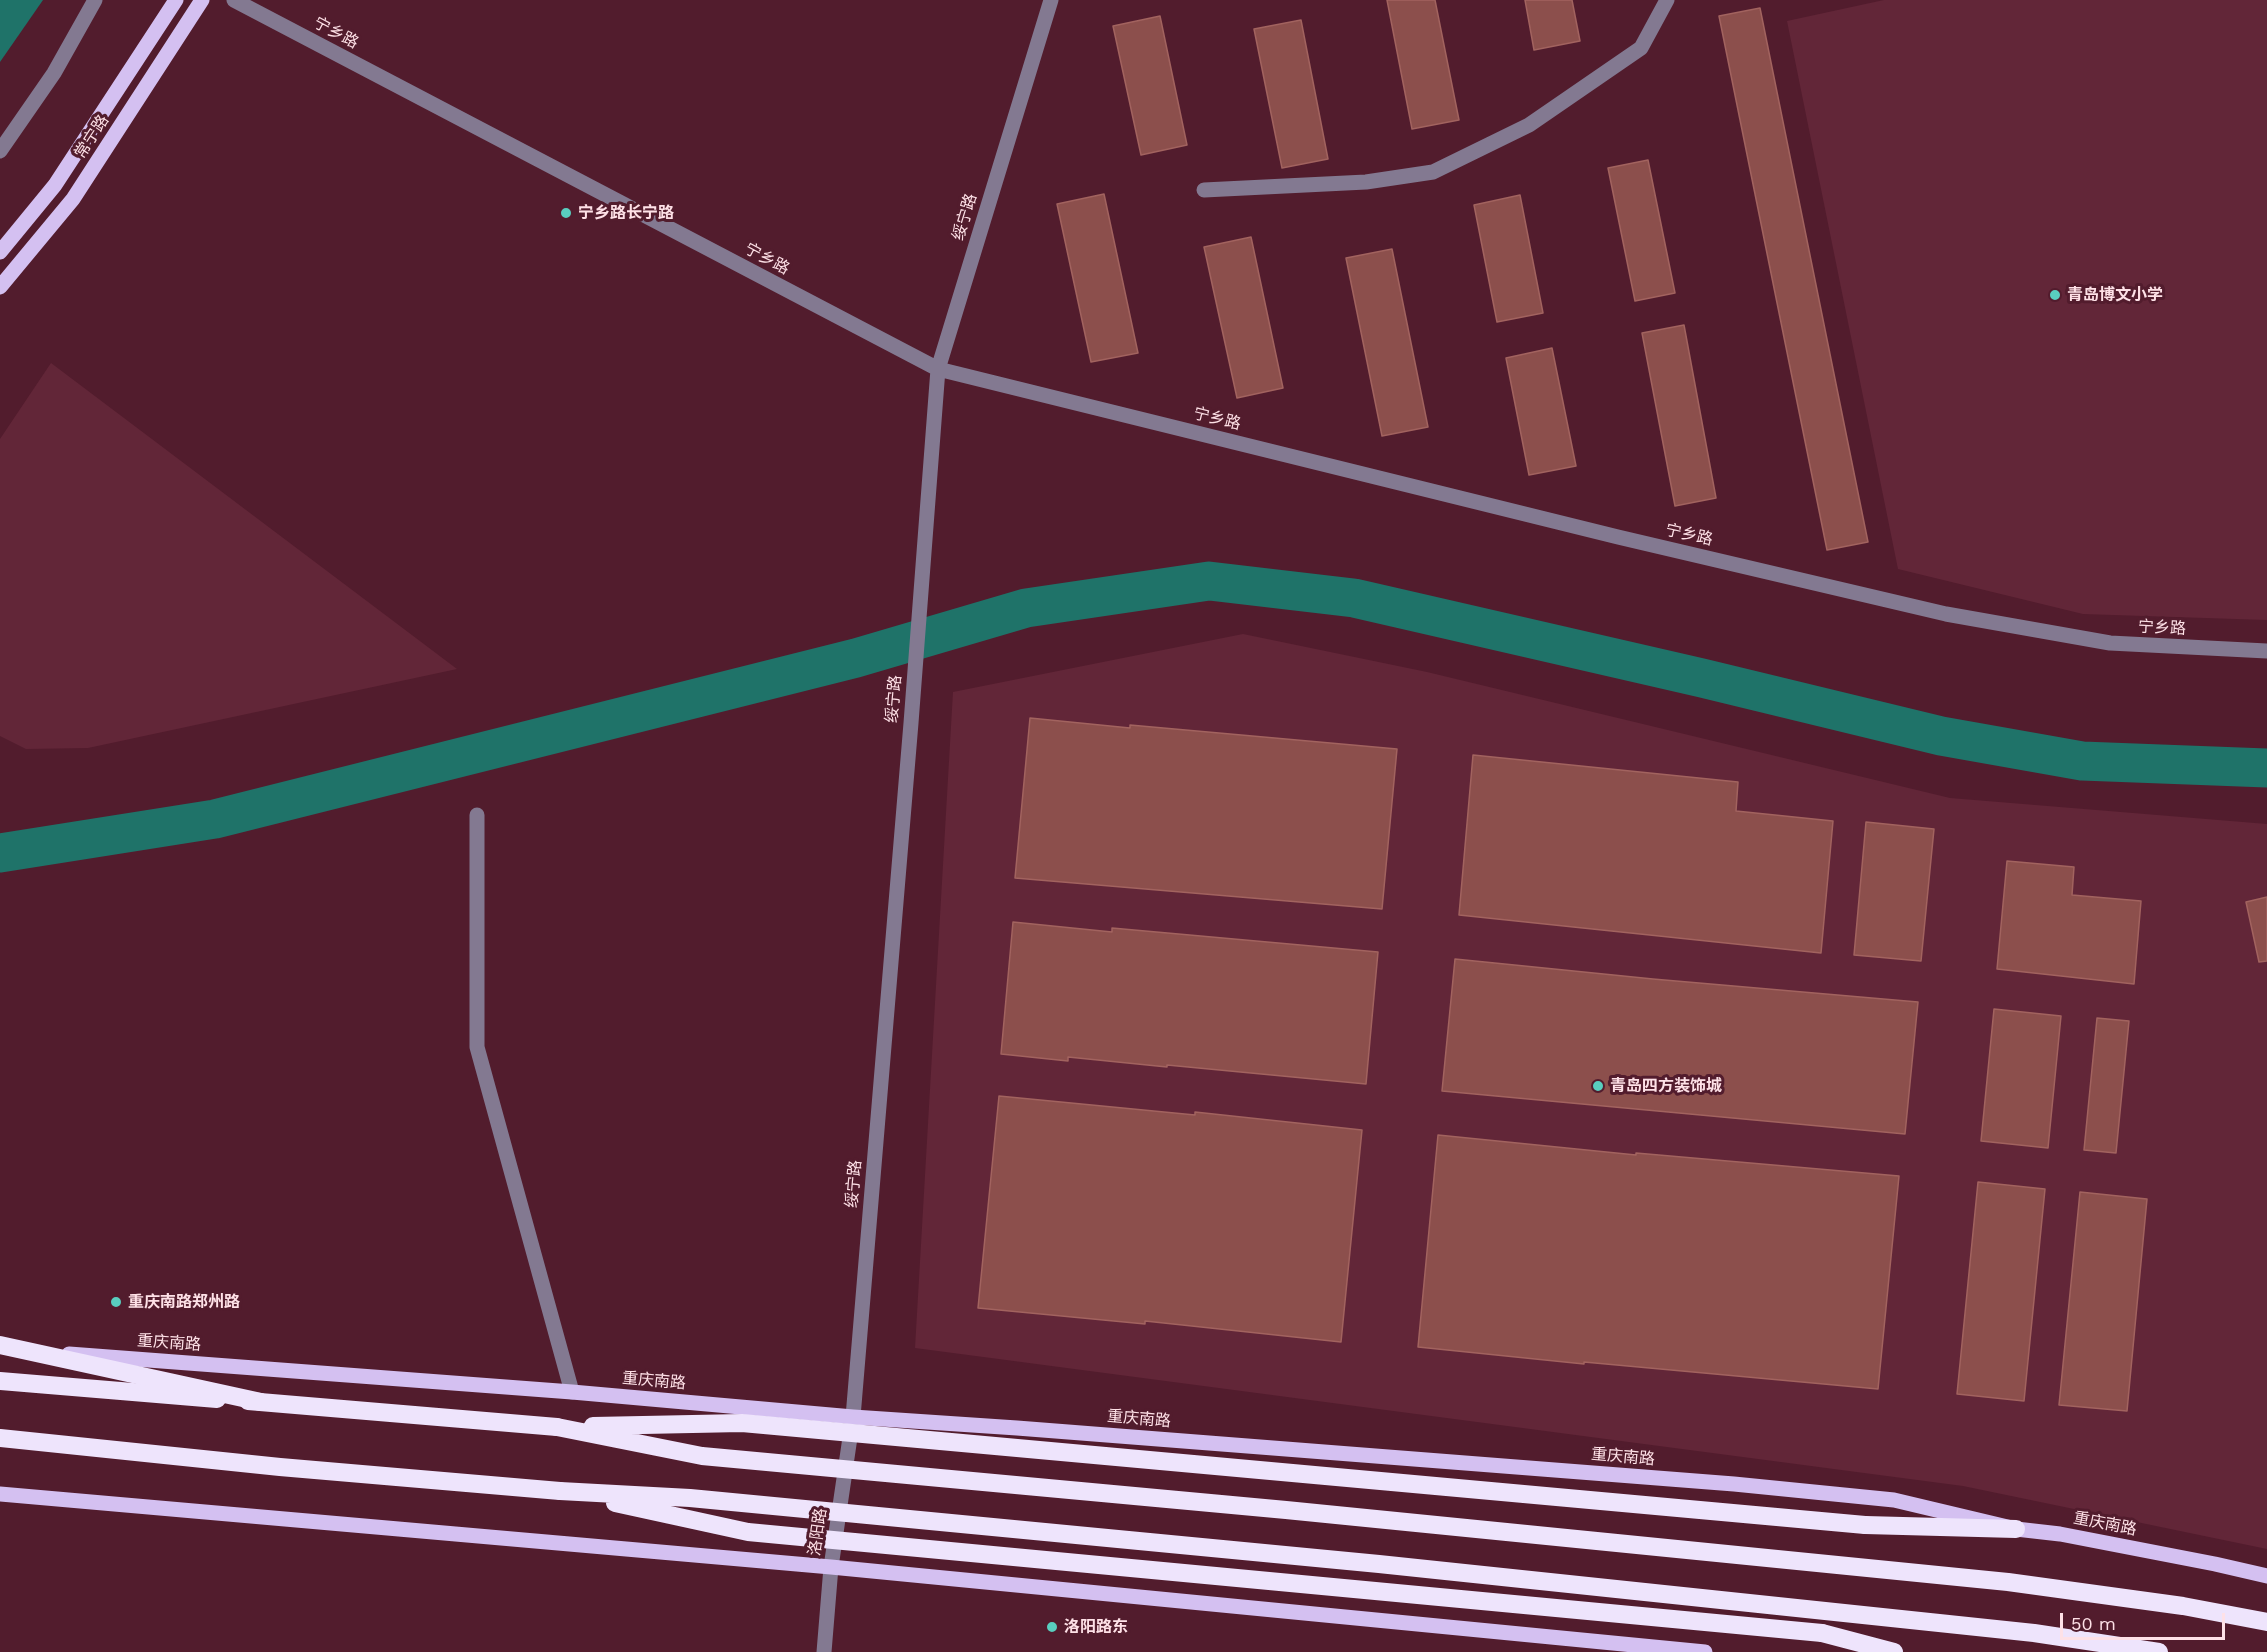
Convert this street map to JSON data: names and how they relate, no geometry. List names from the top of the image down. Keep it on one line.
{"streets":{"main road":["常宁路","重庆南路"],"street":["宁乡路","绥宁路","洛阳路"]},"crossings":[["宁乡路","绥宁路"],["绥宁路","重庆南路"],["绥宁路","洛阳路"],["重庆南路","洛阳路"]],"places":["宁乡路长宁路","青岛博文小学","青岛四方装饰城","重庆南路郑州路","洛阳路东"],"scale_bar":"50 m"}
